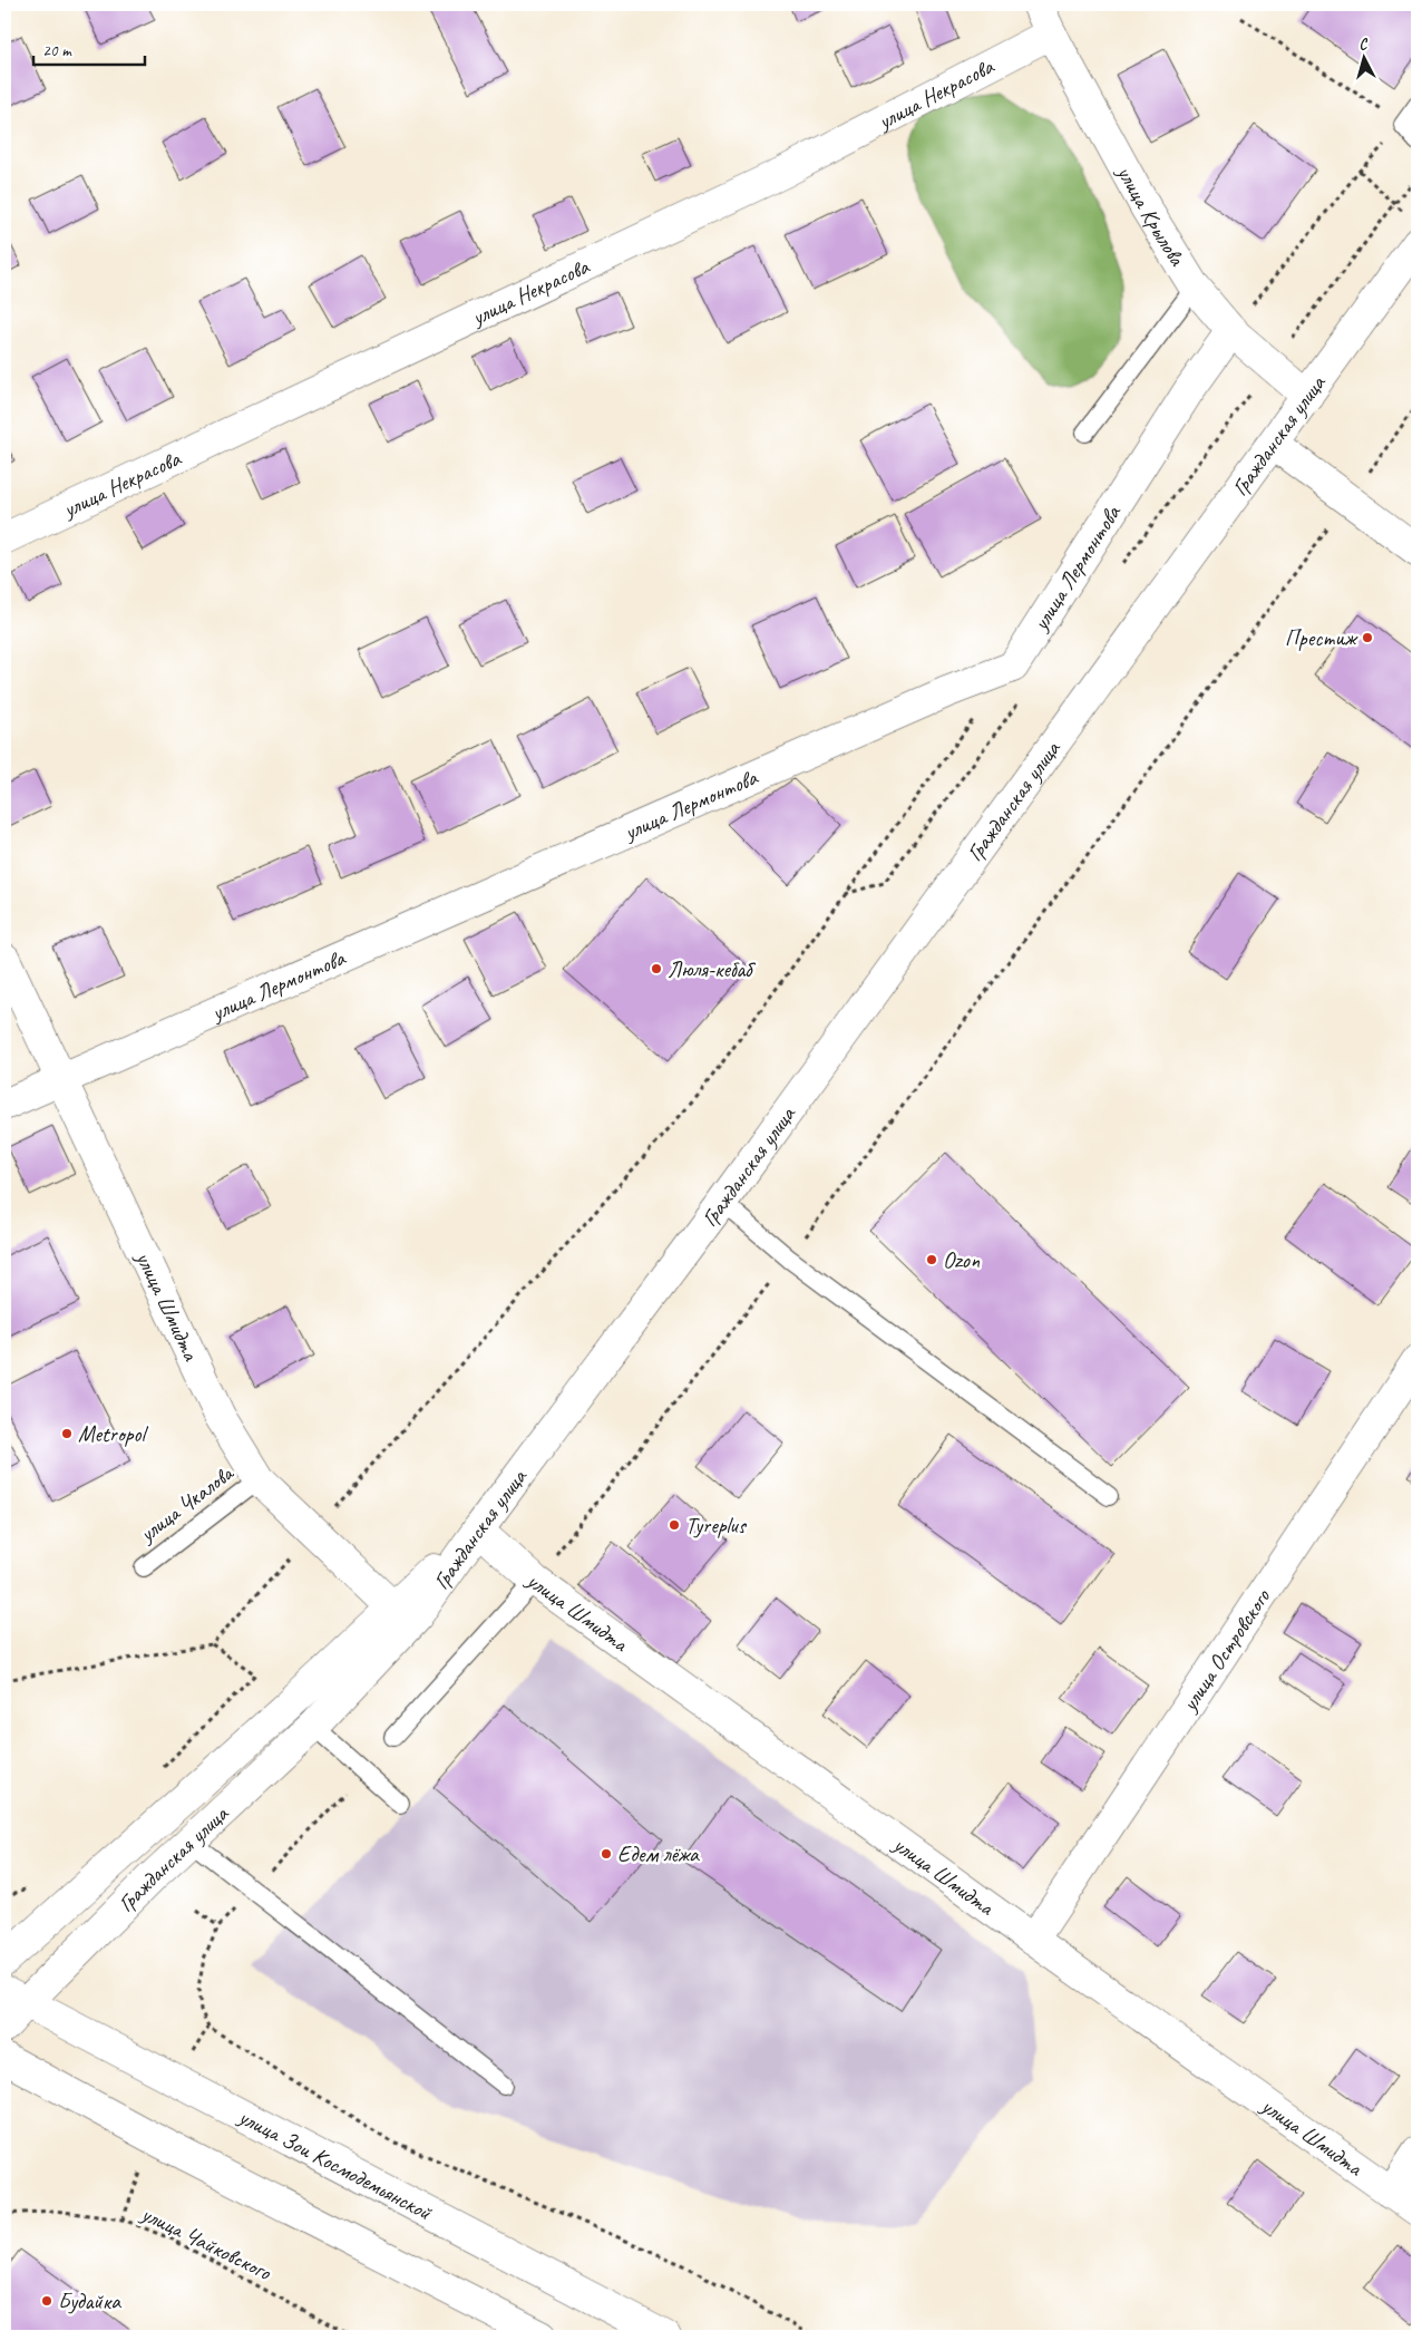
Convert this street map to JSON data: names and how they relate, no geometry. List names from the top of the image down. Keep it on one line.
{"streets":{"street":["улица Некрасова","улица Крылова","Гражданская улица","улица Лермонтова","улица Шмидта","улица Островского","улица Зои Космодемьянской"],"lane":["улица Чкалова"],"path":["улица Чайковского"]},"crossings":[["улица Некрасова","улица Крылова"],["улица Крылова","Гражданская улица"],["улица Крылова","улица Лермонтова"],["Гражданская улица","улица Шмидта"],["Гражданская улица","улица Зои Космодемьянской"],["улица Лермонтова","улица Шмидта"],["улица Шмидта","улица Чкалова"],["улица Шмидта","улица Островского"]],"places":["Престиж","Люля-кебаб","Ozon","Metropol","Tyreplus","Едем лёжа","Будайка"],"scale_bar":"20 m","north":"top"}
